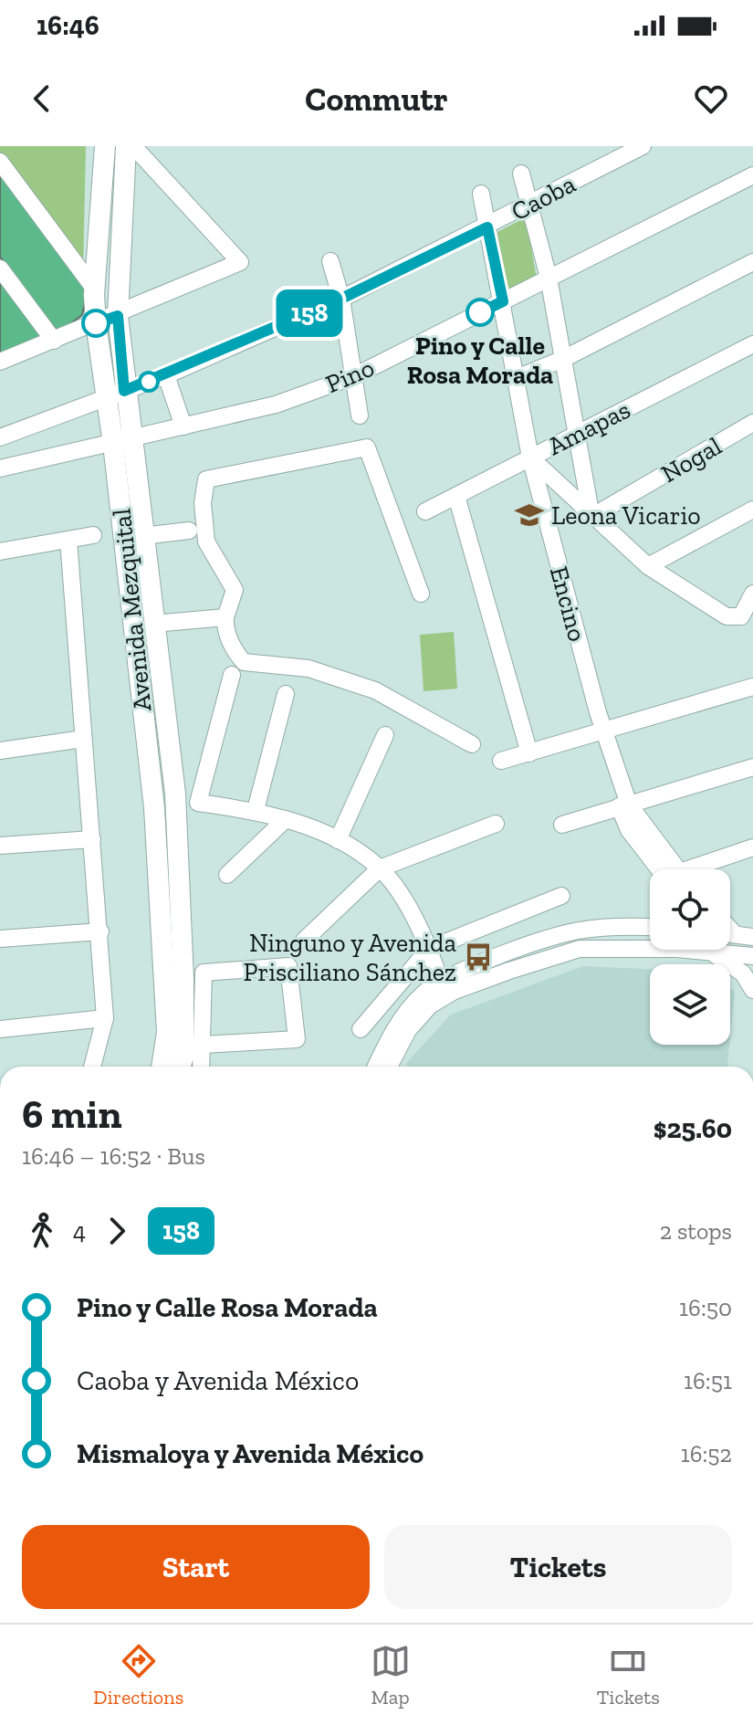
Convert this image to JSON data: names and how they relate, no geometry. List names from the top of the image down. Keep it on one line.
{"streets":{"main road":["Avenida Mezquital"],"street":["Caoba","Pino","Amapas","Nogal","Encino"]},"crossings":[["Caoba","Encino"],["Caoba","Avenida Mezquital"],["Pino","Encino"],["Pino","Avenida Mezquital"],["Amapas","Encino"]],"places":{"other":["Pino y Calle Rosa Morada"],"school or university":["Leona Vicario"],"bus stop":["Ninguno y Avenida Prisciliano Sánchez"]},"lines":["bus line 158"],"page":{"status":"16:46","header":"Commutr","on_map":"158","heading":["6 min","16:46 – 16:52 · Bus","$25.60"],"legs":["4","158","2 stops"],"list":[{"name":"Pino y Calle Rosa Morada","value":"16:50"},{"name":"Caoba y Avenida México","value":"16:51"},{"name":"Mismaloya y Avenida México","value":"16:52"}],"buttons":["Start","Tickets"],"tabs":["Directions","Map","Tickets"]}}
